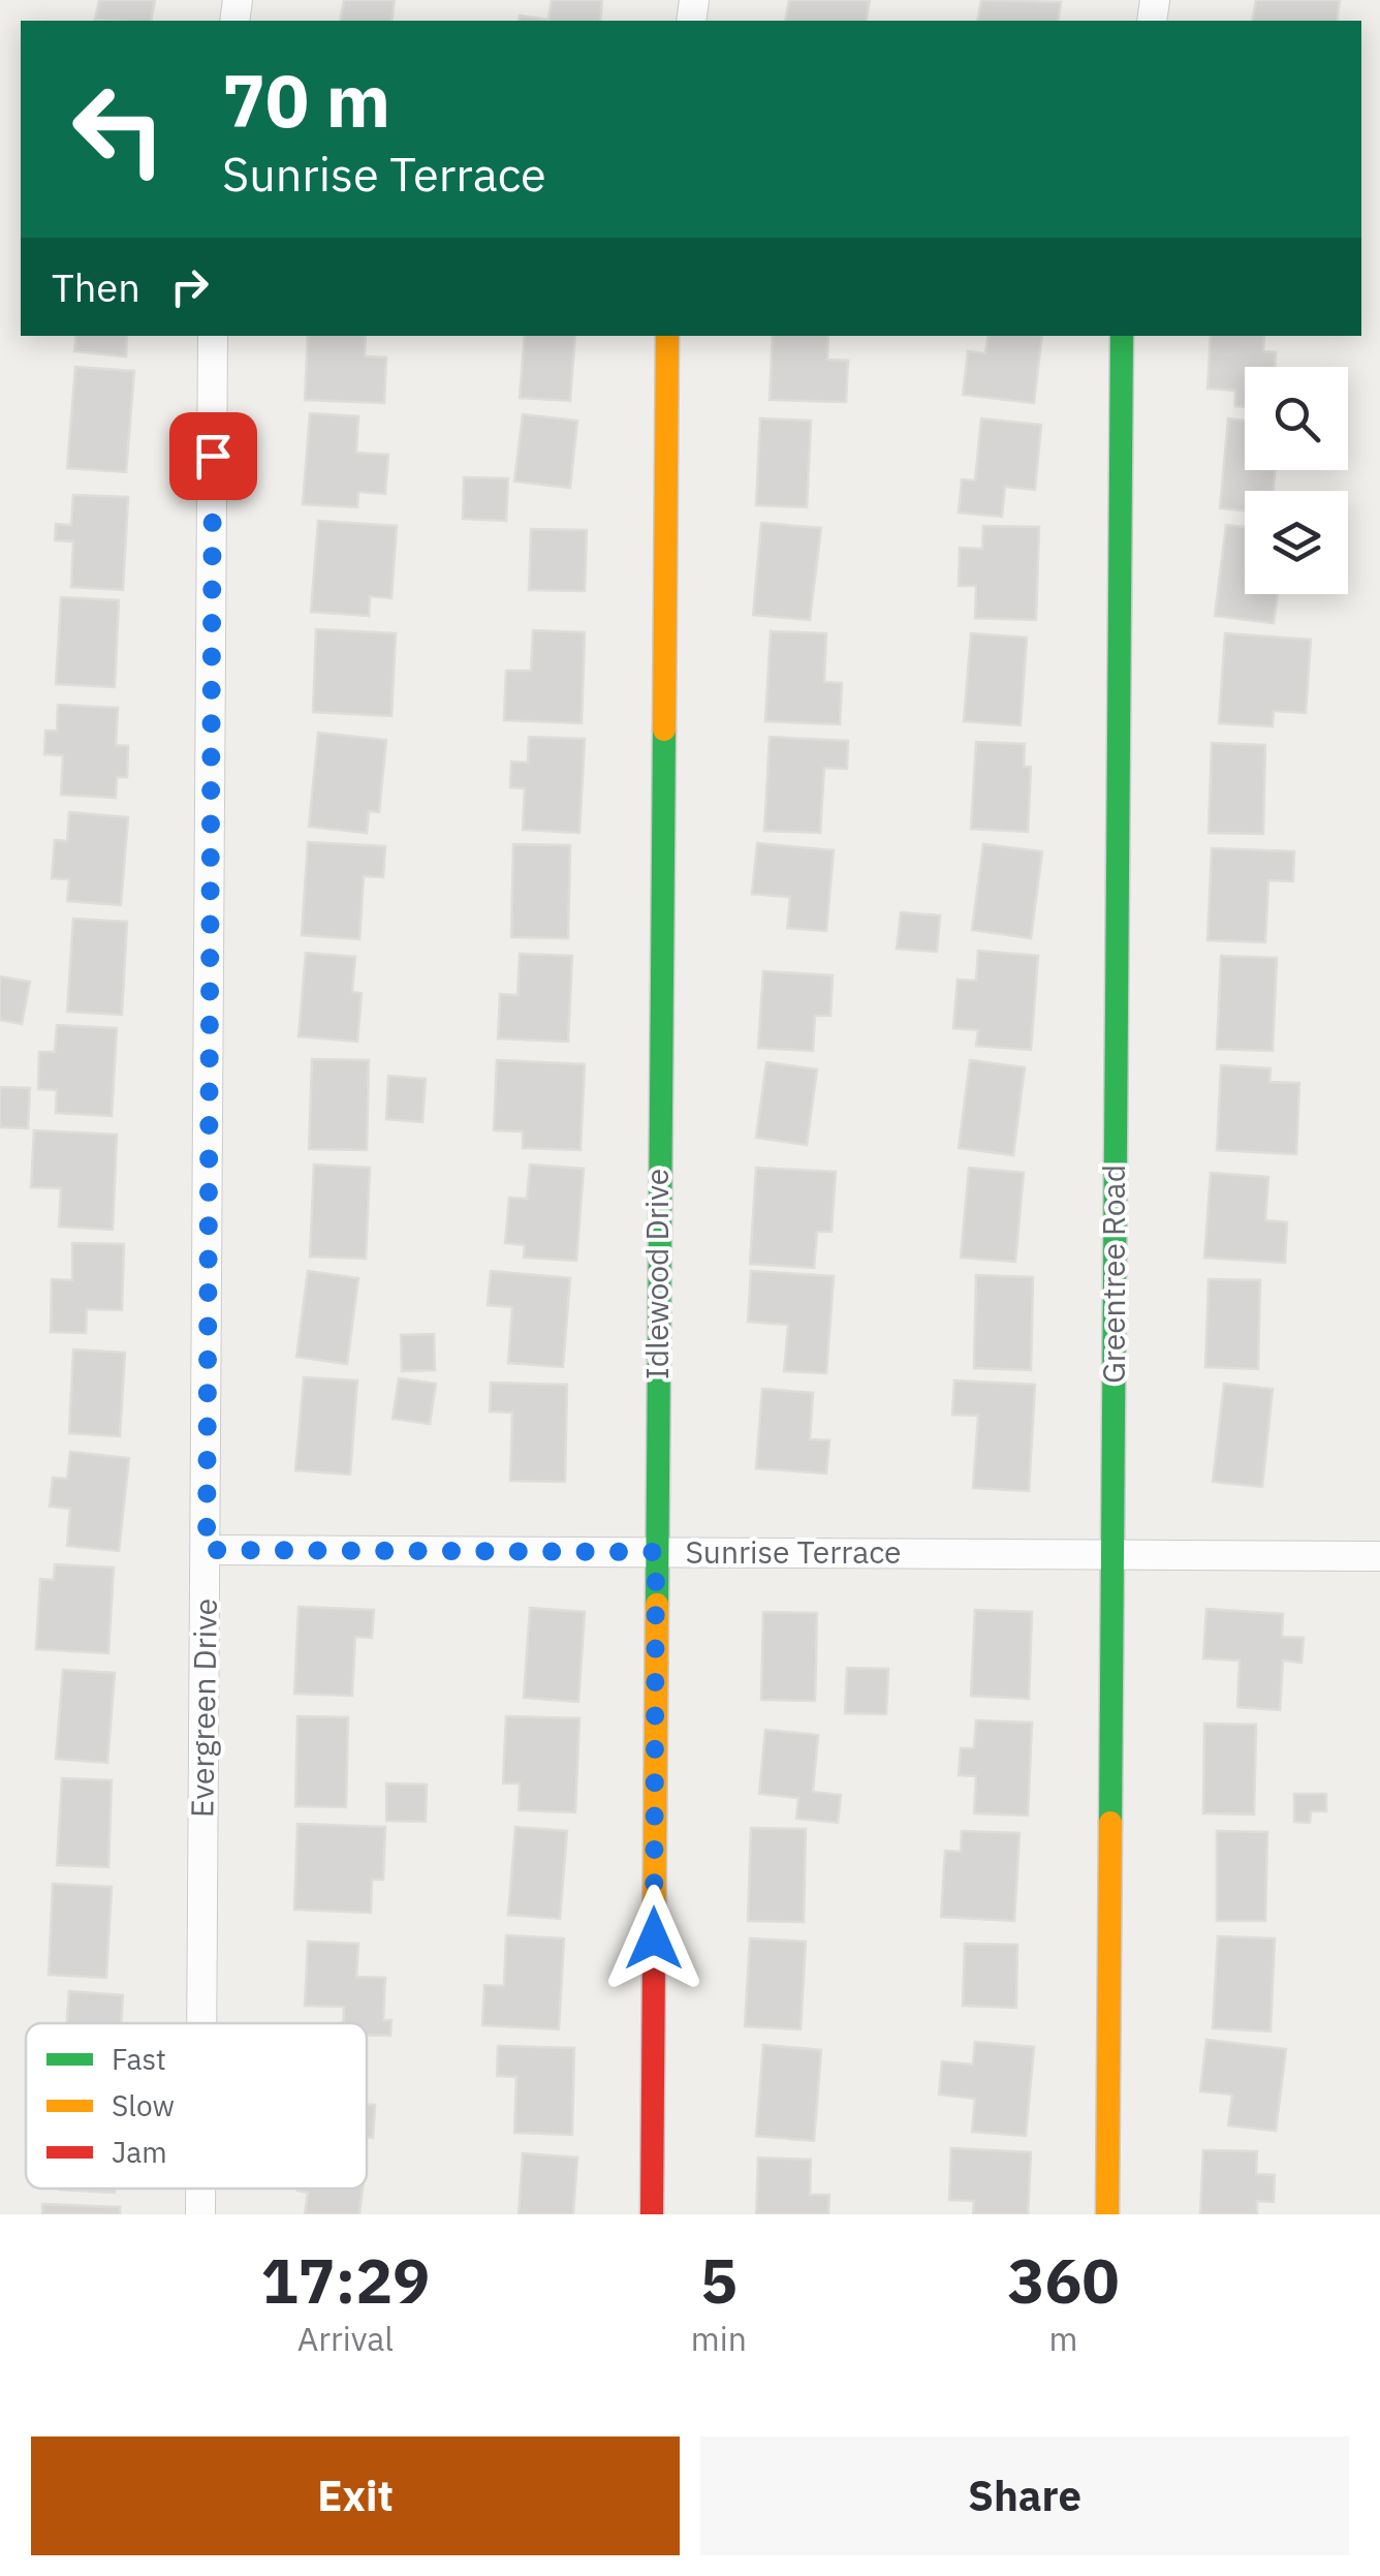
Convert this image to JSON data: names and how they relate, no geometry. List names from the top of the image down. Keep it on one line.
{"streets":{"street":["Idlewood Drive","Greentree Road","Sunrise Terrace","Evergreen Drive"]},"crossings":[["Idlewood Drive","Sunrise Terrace"],["Greentree Road","Sunrise Terrace"],["Sunrise Terrace","Evergreen Drive"]],"legend":["Fast","Slow","Jam"],"page":{"turn":["70 m","Sunrise Terrace"],"then":"Then","eta":["17:29","Arrival","5","min","360","m"],"buttons":["Exit","Share"]}}
